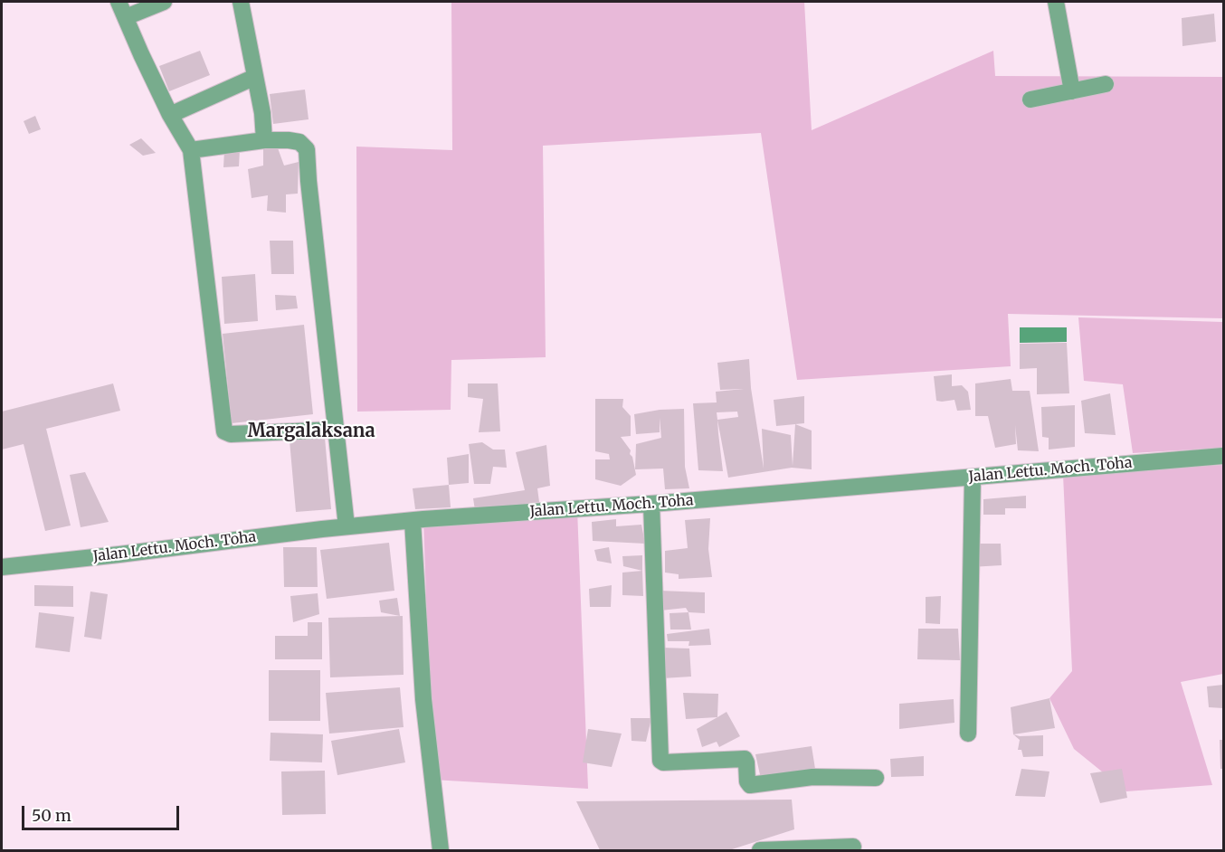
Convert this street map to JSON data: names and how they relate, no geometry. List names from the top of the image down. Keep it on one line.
{"streets":{"street":["Jalan Lettu. Moch. Toha"]},"districts":["Margalaksana"],"scale_bar":"50 m"}
